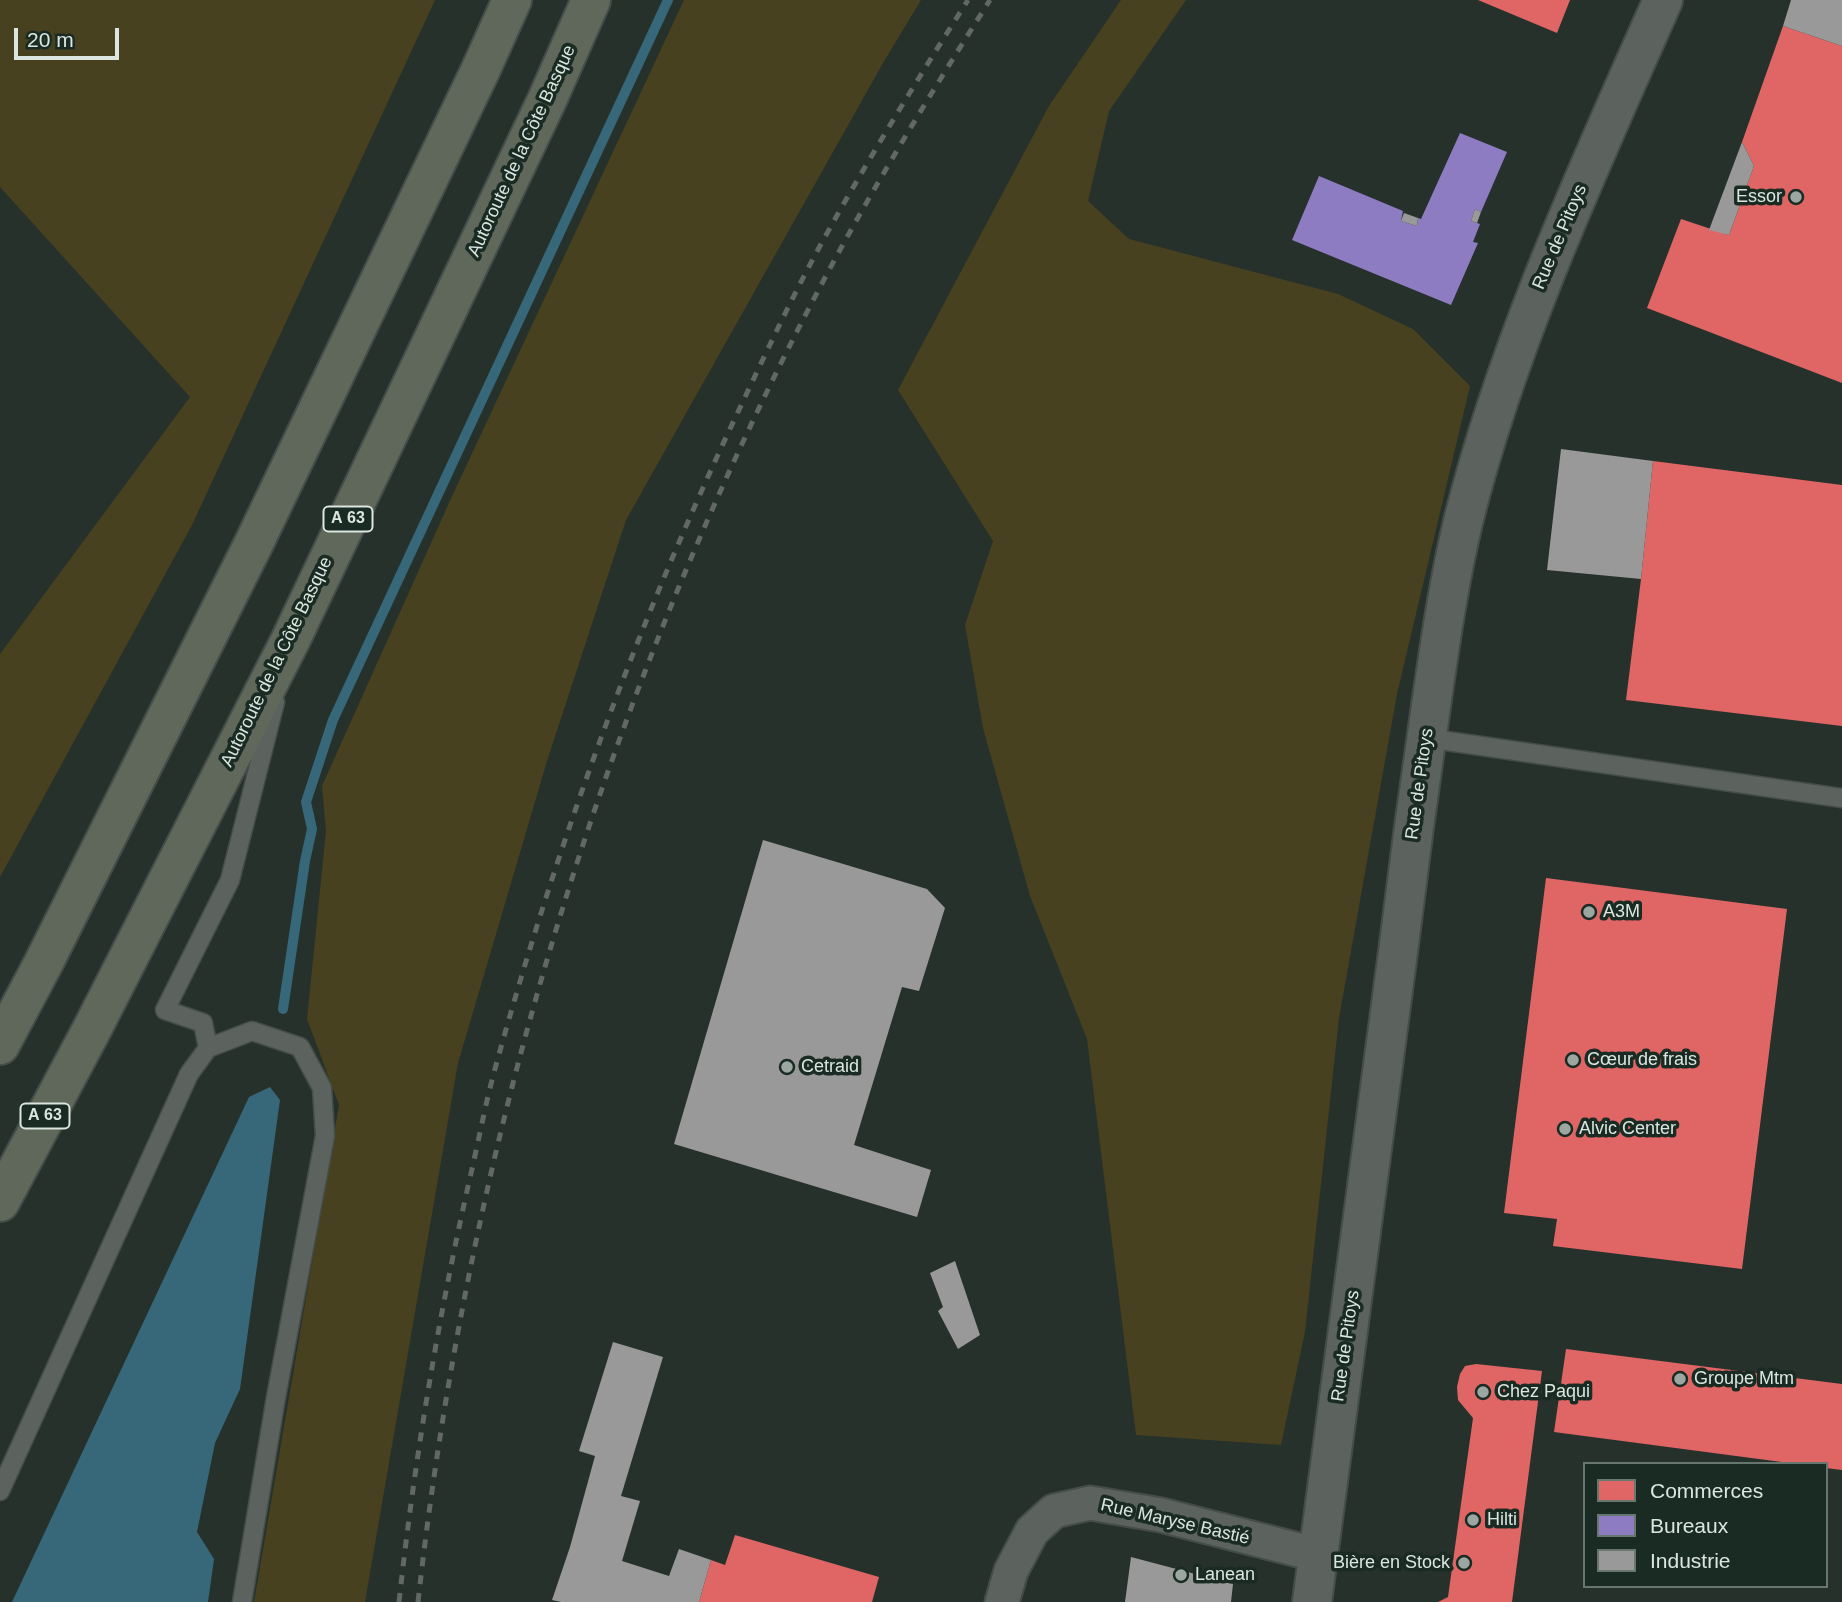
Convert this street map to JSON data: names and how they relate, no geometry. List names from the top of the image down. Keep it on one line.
{"streets":{"highway":["Autoroute de la Côte Basque","A 63"],"street":["Rue de Pitoys","Rue Maryse Bastié"]},"crossings":[["Rue de Pitoys","Rue Maryse Bastié"]],"places":["Essor","A3M","Cœur de frais","Cetraid","Alvic Center","Groupe Mtm","Chez Paqui","Hilti","Bière en Stock","Lanean"],"legend":["Commerces","Bureaux","Industrie"],"scale_bar":"20 m"}
